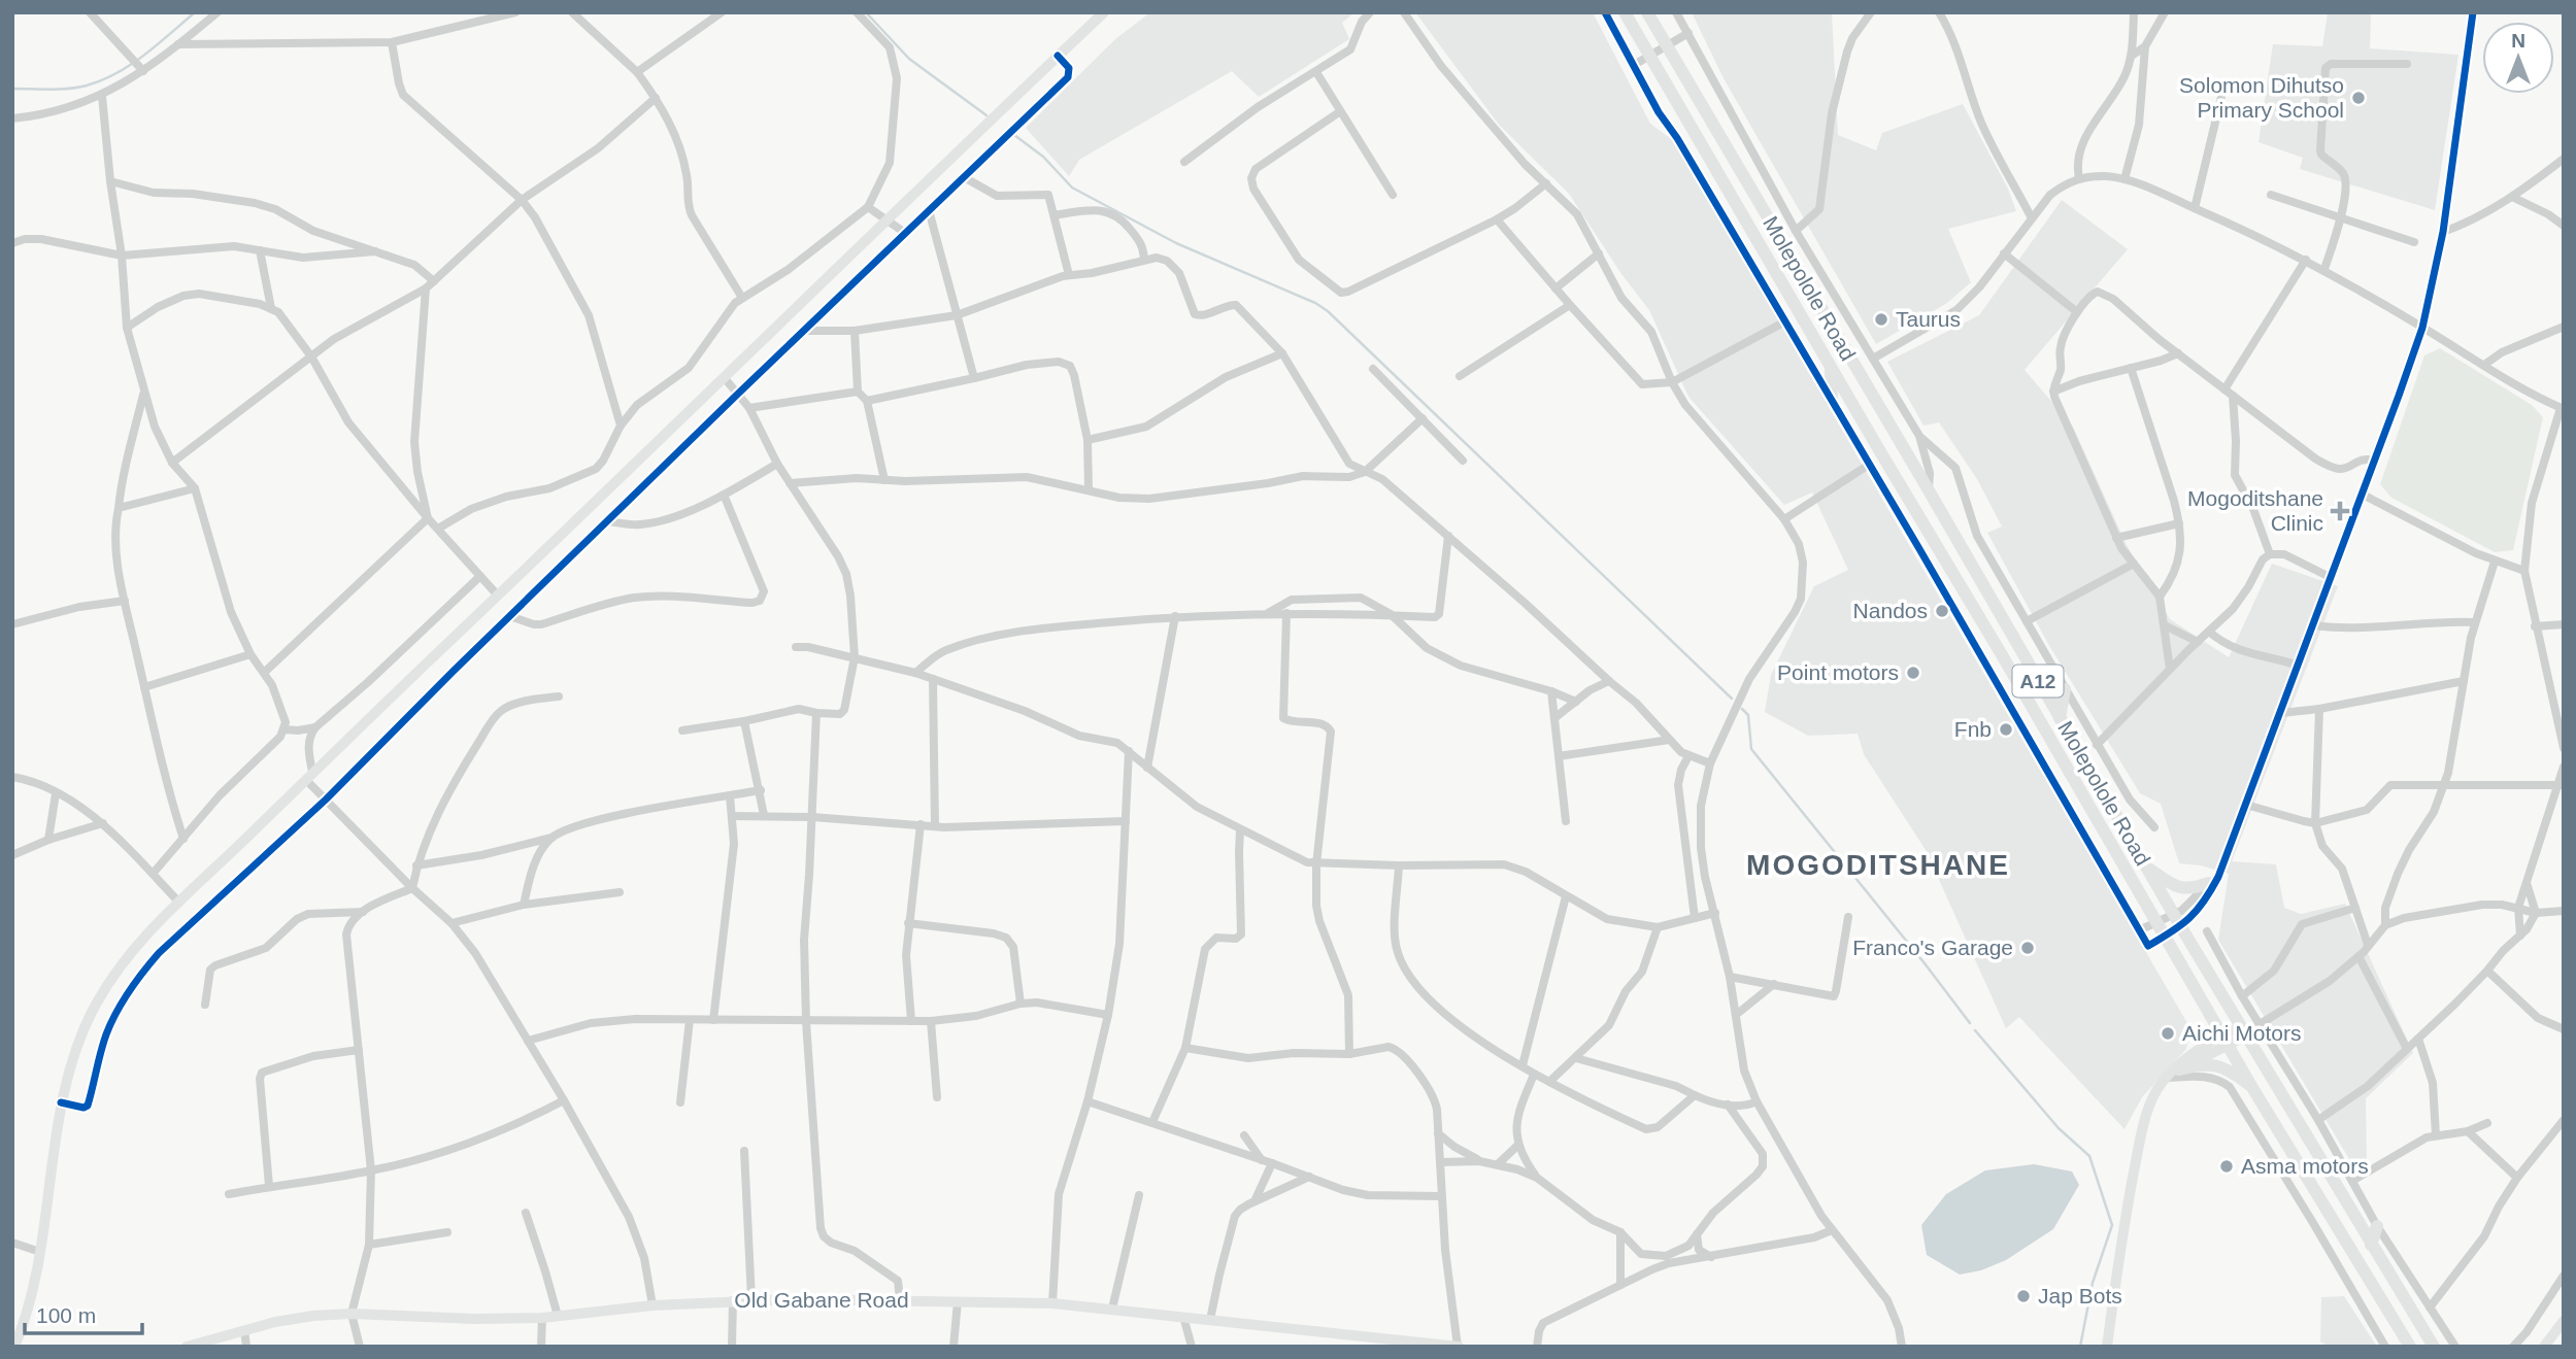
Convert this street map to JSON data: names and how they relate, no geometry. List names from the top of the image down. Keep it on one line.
{"streets":{"main road":["Molepolole Road","A12","Old Gabane Road"]},"districts":["MOGODITSHANE"],"places":{"other":["Solomon Dihutso Primary School","Taurus","Nandos","Point motors","Fnb","Franco's Garage","Aichi Motors","Asma motors","Jap Bots"],"health":["Mogoditshane Clinic"]},"scale_bar":"100 m","north":"top"}
